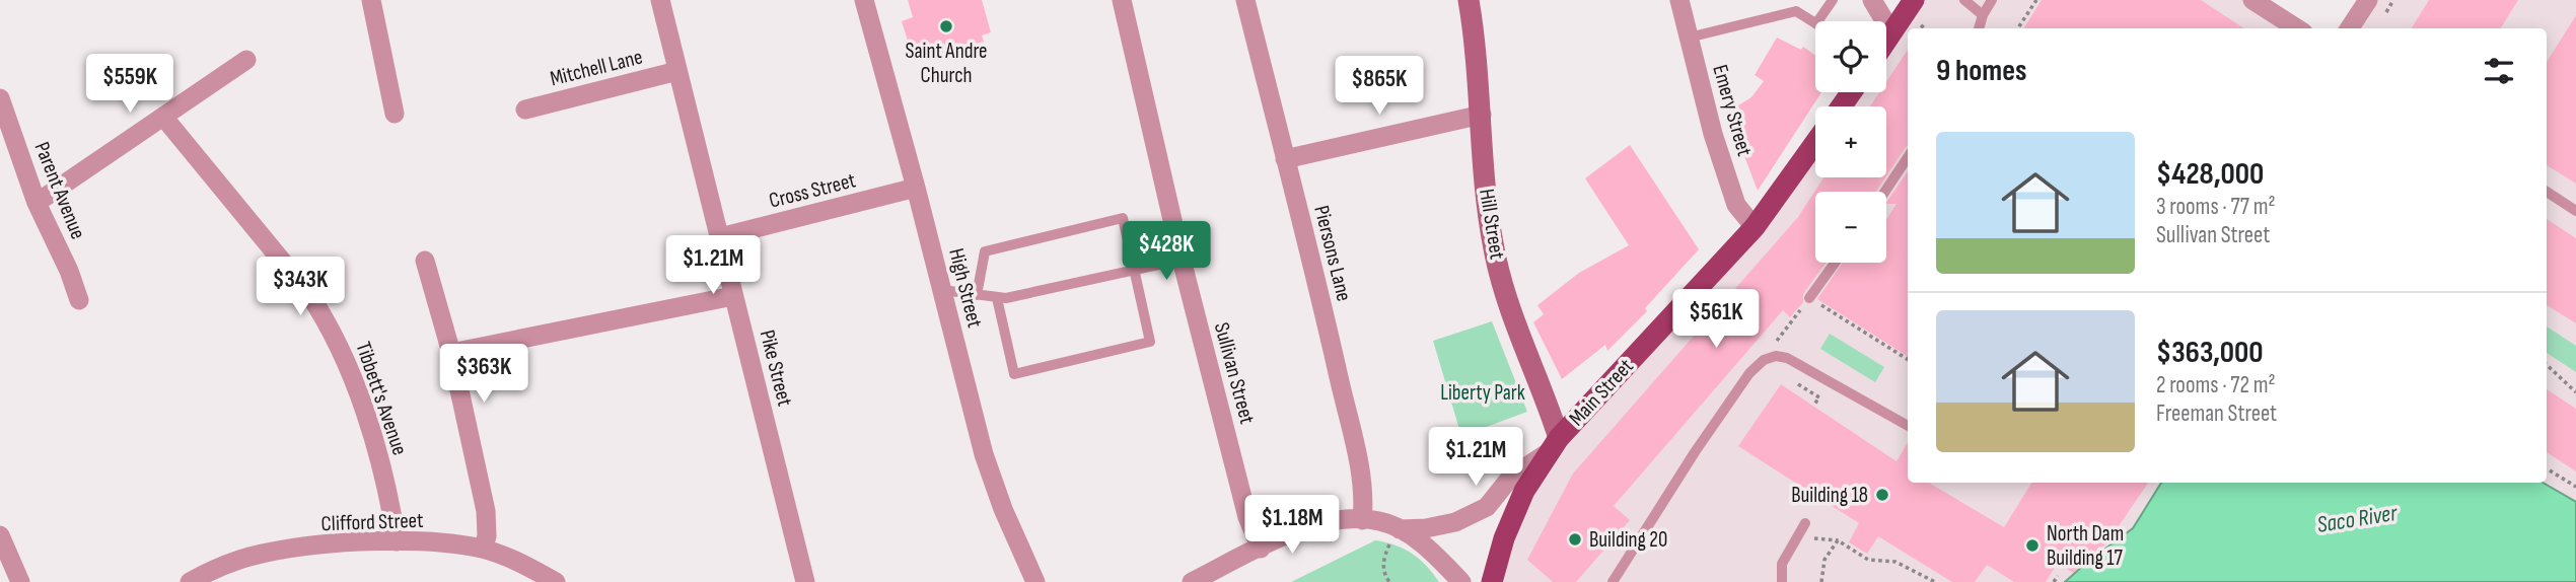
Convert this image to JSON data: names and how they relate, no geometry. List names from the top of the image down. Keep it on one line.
{"streets":{"main road":["Main Street"],"street":["Mitchell Lane","Emery Street","Parent Avenue","Cross Street","Hill Street","Piersons Lane","High Street","Pike Street","Sullivan Street","Tibbett's Avenue","Clifford Street"]},"crossings":[["Mitchell Lane","Pike Street"],["Emery Street","Main Street"],["Cross Street","High Street"],["Cross Street","Pike Street"],["Hill Street","Main Street"],["Tibbett's Avenue","Clifford Street"]],"water":["Saco River"],"parks":["Liberty Park"],"places":["Saint Andre Church","Building 18","Building 20","North Dam Building 17"],"page":{"map_buttons":["+","−"],"heading":"9 homes","price":["$559K","$865K","$428K","$1.21M","$343K","$561K","$363K","$1.21M","$1.18M"],"list":[{"name":"$428,000","note":"3 rooms · 77 m² · Sullivan Street"},{"name":"$363,000","note":"2 rooms · 72 m² · Freeman Street"}]}}
